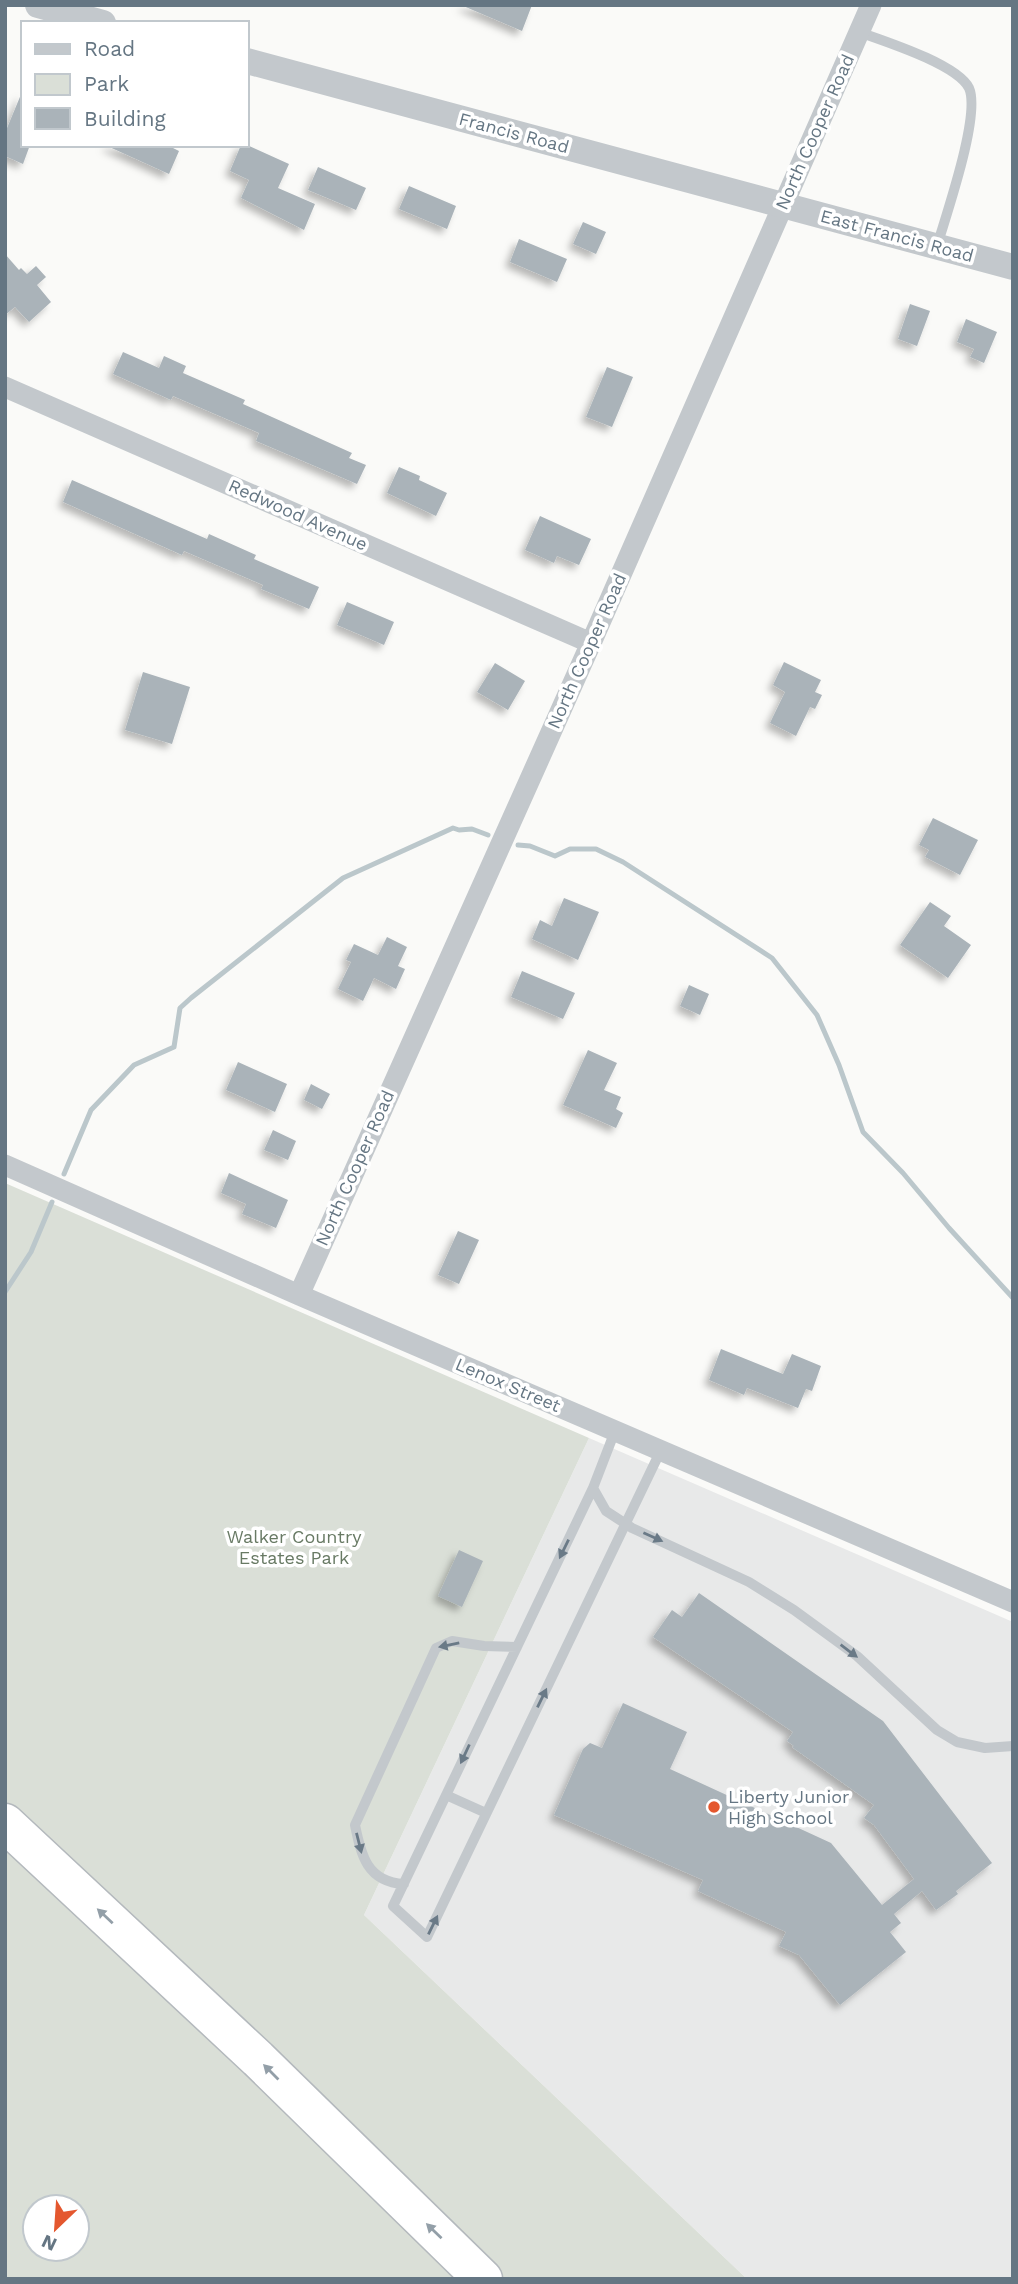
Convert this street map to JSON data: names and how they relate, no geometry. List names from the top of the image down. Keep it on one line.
{"streets":{"street":["North Cooper Road","Francis Road","East Francis Road","Redwood Avenue","Lenox Street"]},"crossings":[["North Cooper Road","Francis Road"],["North Cooper Road","East Francis Road"],["North Cooper Road","Redwood Avenue"],["North Cooper Road","Lenox Street"],["Francis Road","East Francis Road"]],"parks":["Walker Country Estates Park"],"places":["Liberty Junior High School"],"legend":["Road","Park","Building"],"north":"bottom left"}
